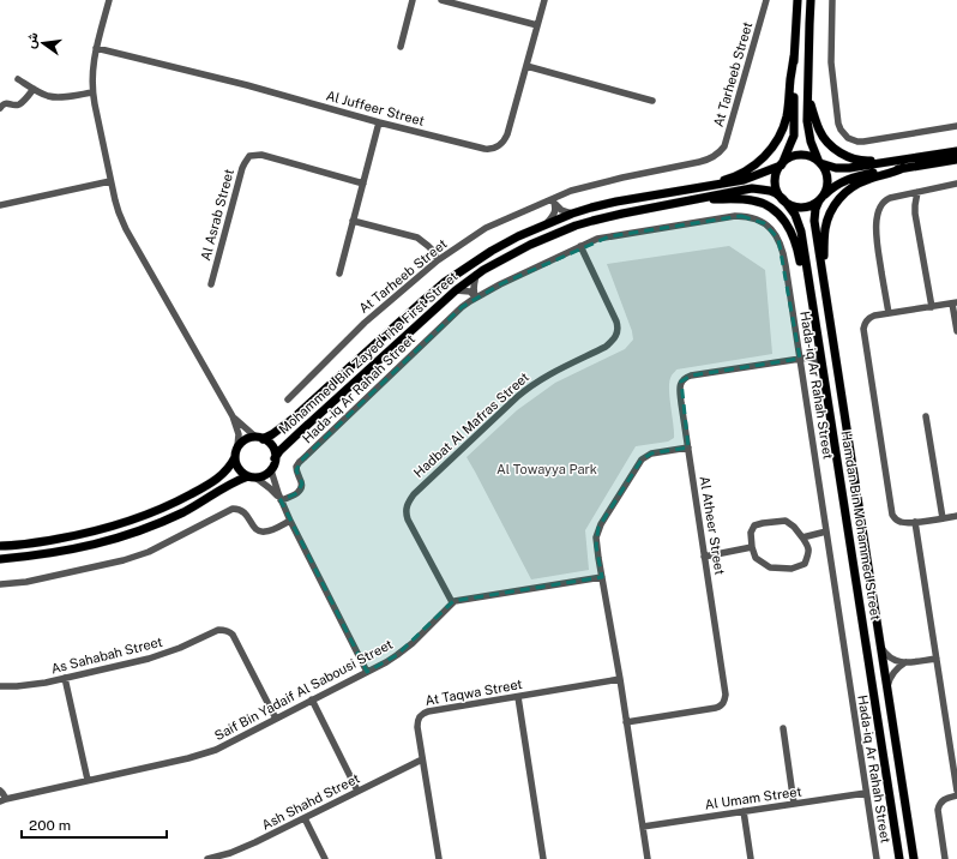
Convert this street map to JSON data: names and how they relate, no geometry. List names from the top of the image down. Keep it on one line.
{"streets":{"main road":["Mohammed Bin Zayed The First Street","Hamdan Bin Mohammed Street"],"street":["At Tarheeb Street","Al Juffeer Street","Al Asrab Street","Hada-iq Ar Rahah Street","Hadbat Al Mafras Street","Al Atheer Street","As Sahabah Street","Saif Bin Yadaif Al Sabousi Street","At Taqwa Street","Al Umam Street","Ash Shahd Street"]},"crossings":[["Mohammed Bin Zayed The First Street","Hamdan Bin Mohammed Street"],["Hada-iq Ar Rahah Street","Hadbat Al Mafras Street"],["Hada-iq Ar Rahah Street","Al Atheer Street"],["Hada-iq Ar Rahah Street","Al Umam Street"],["Hadbat Al Mafras Street","Saif Bin Yadaif Al Sabousi Street"],["Al Atheer Street","Hamdan Bin Mohammed Street"],["As Sahabah Street","Saif Bin Yadaif Al Sabousi Street"],["At Taqwa Street","Ash Shahd Street"]],"parks":["Al Towayya Park"],"scale_bar":"200 m","north":"left"}
